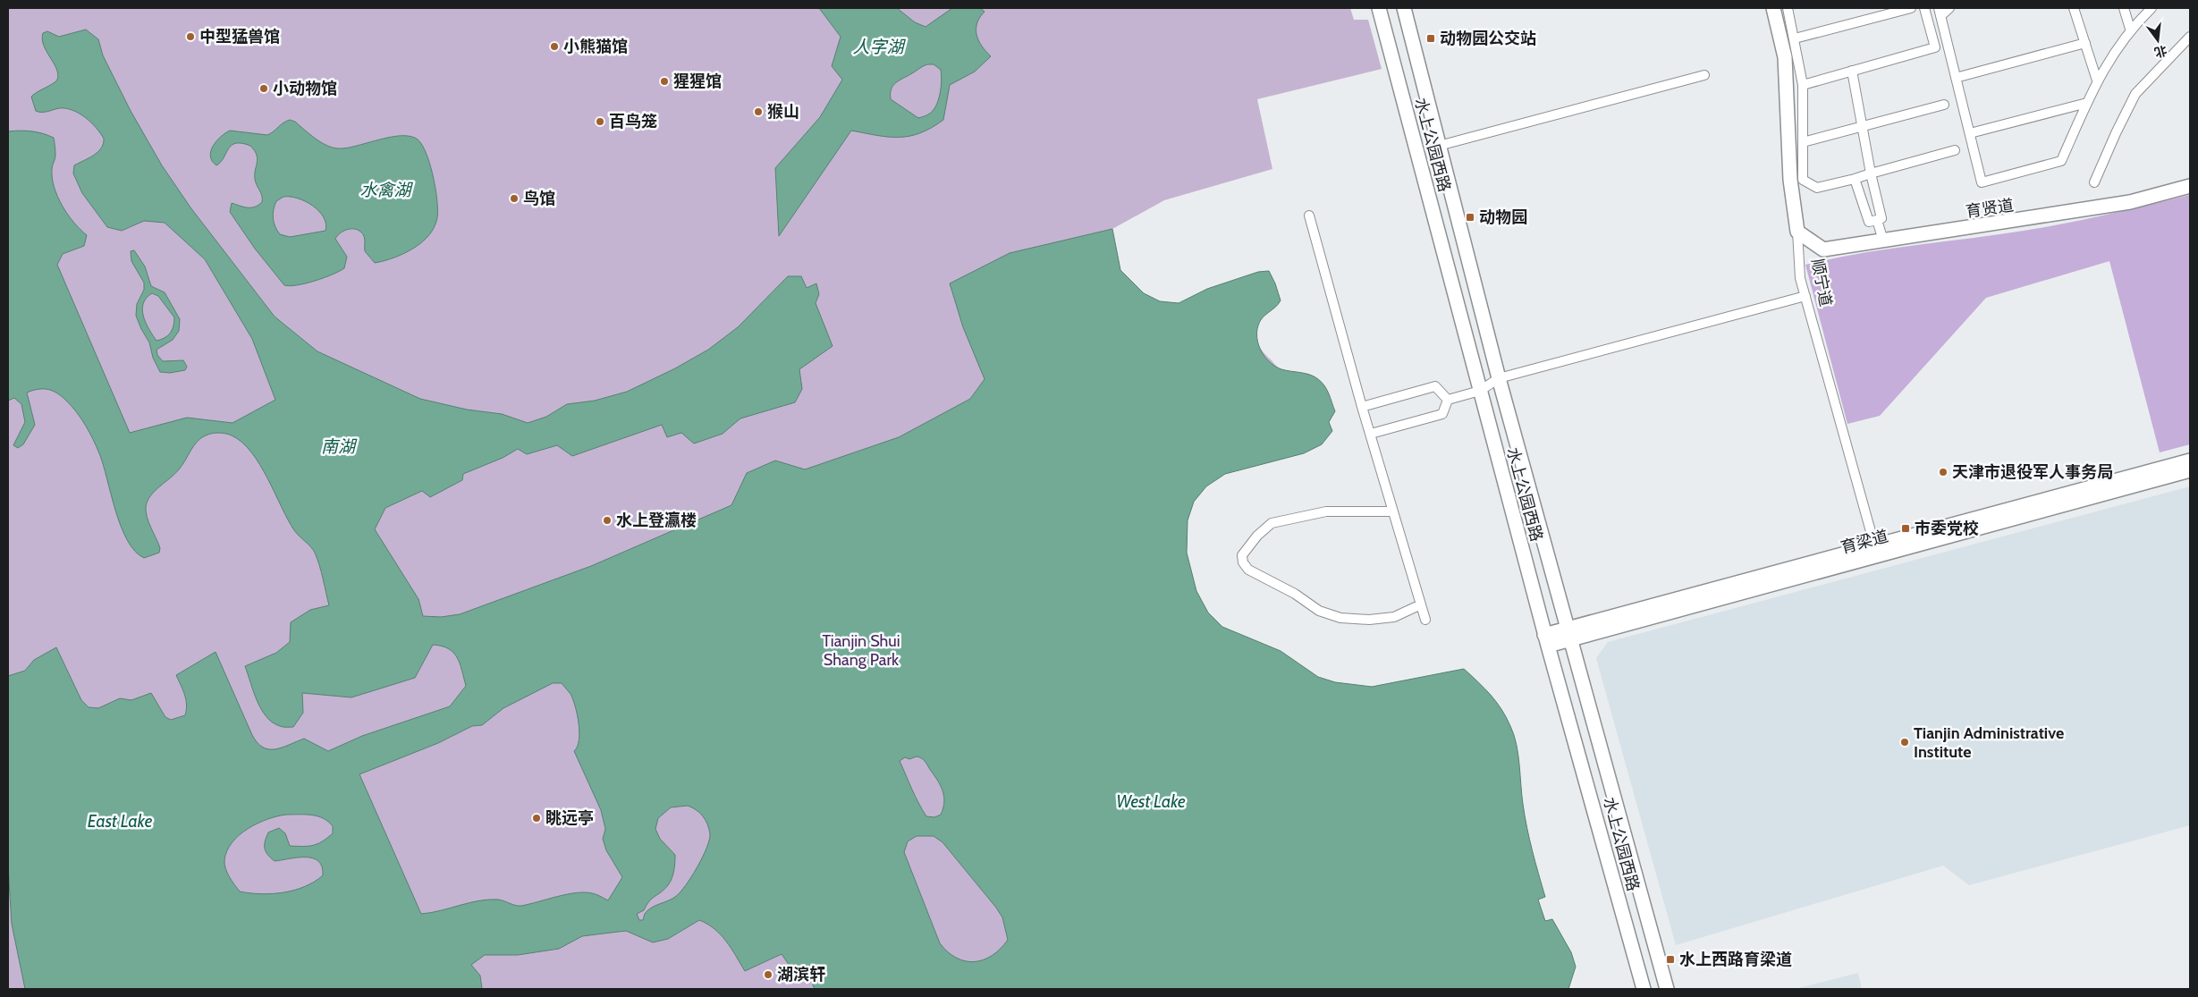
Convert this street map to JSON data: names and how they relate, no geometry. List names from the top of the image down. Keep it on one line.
{"streets":{"main road":["水上公园西路","育贤道","顺宁道","育梁道"]},"crossings":[["水上公园西路","育梁道"],["育贤道","顺宁道"],["顺宁道","育梁道"]],"water":["人字湖","水禽湖","南湖","West Lake","East Lake"],"parks":["Tianjin Shui Shang Park"],"places":{"other":["中型猛兽馆","小熊猫馆","猩猩馆","小动物馆","猴山","百鸟笼","鸟馆","天津市退役军人事务局","水上登瀛楼","Tianjin Administrative Institute","眺远亭","湖滨轩"],"transit":["动物园公交站","动物园","市委党校","水上西路育梁道"]},"north":"bottom"}
